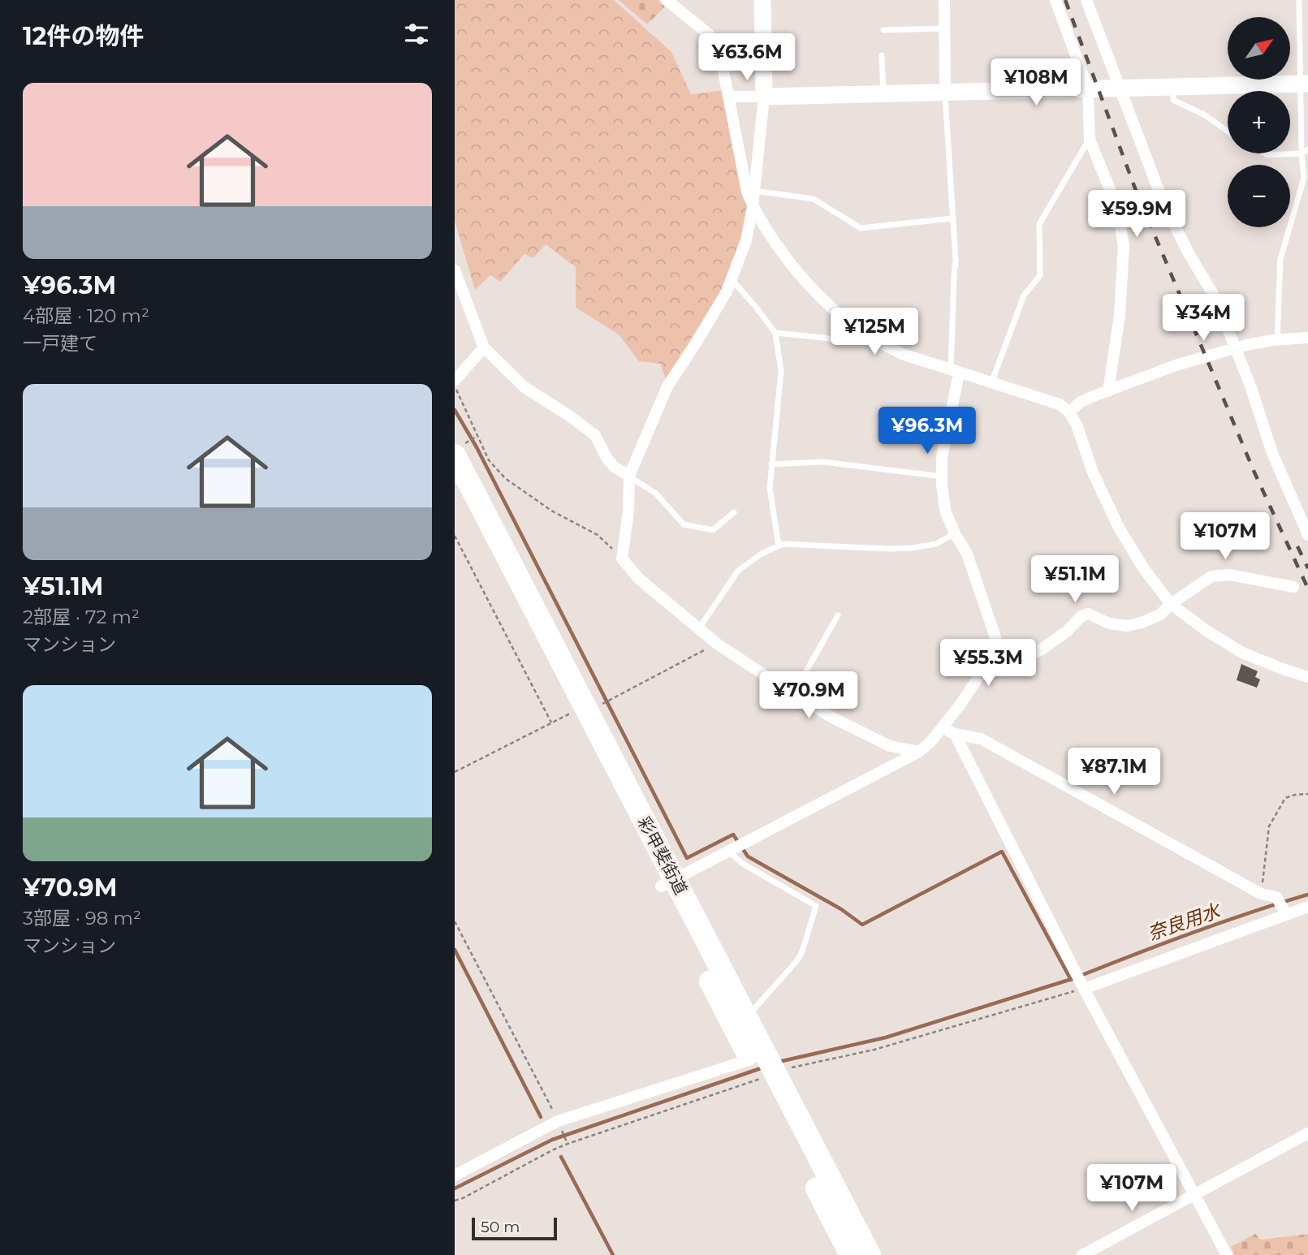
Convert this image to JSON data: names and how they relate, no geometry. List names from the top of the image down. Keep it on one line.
{"streets":{"highway":["彩甲斐街道"]},"water":["奈良用水"],"scale_bar":"50 m","north":"top right","page":{"heading":"12件の物件","map_buttons":["+","−"],"price":["¥63.6M","¥108M","¥59.9M","¥34M","¥125M","¥96.3M","¥107M","¥51.1M","¥55.3M","¥70.9M","¥87.1M","¥107M"],"list":[{"name":"¥96.3M","note":"4部屋 · 120 m² · 一戸建て"},{"name":"¥51.1M","note":"2部屋 · 72 m² · マンション"},{"name":"¥70.9M","note":"3部屋 · 98 m² · マンション"}],"scale":"50 m"}}
